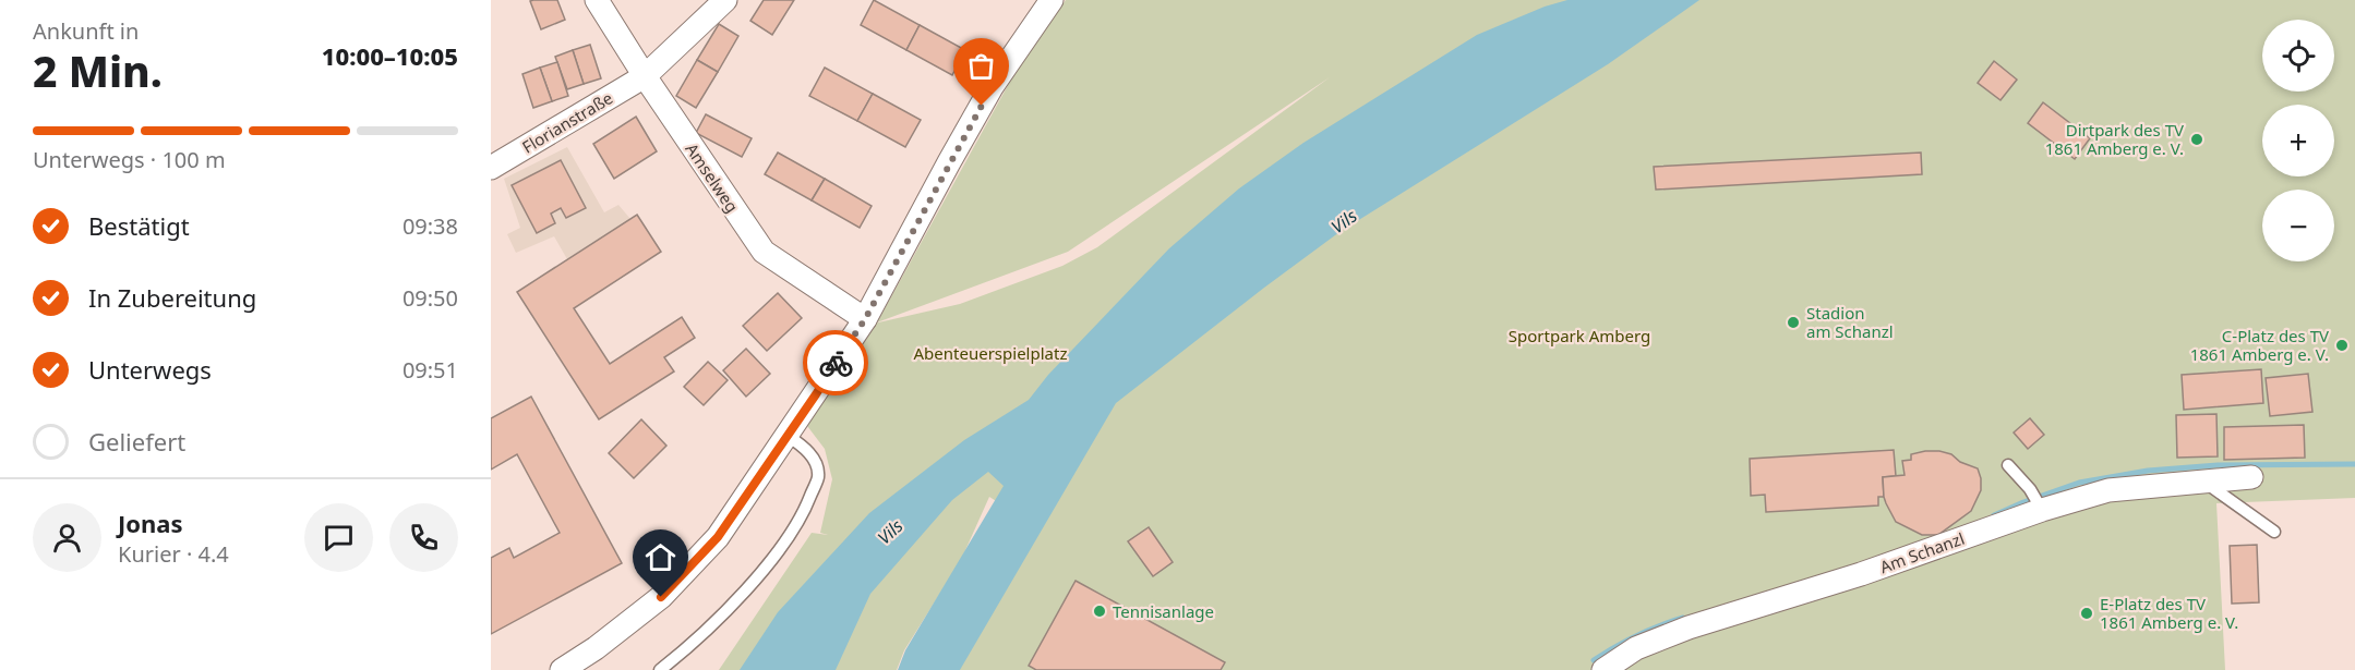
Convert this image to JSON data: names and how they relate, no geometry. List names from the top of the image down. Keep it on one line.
{"streets":{"street":["Florianstraße","Amselweg","Am Schanzl"]},"crossings":[["Florianstraße","Amselweg"]],"water":["Vils"],"parks":["Sportpark Amberg","Abenteuerspielplatz"],"places":["Dirtpark des TV 1861 Amberg e. V.","Stadion am Schanzl","C-Platz des TV 1861 Amberg e. V.","Tennisanlage","E-Platz des TV 1861 Amberg e. V."],"page":{"heading":["2 Min.","Ankunft in","10:00–10:05"],"panel":["Jonas","Kurier · 4.4"],"map_buttons":["+","−"],"bar":"Unterwegs · 100 m","list":[["Bestätigt","09:38"],["In Zubereitung","09:50"],["Unterwegs","09:51"],"Geliefert"]}}
